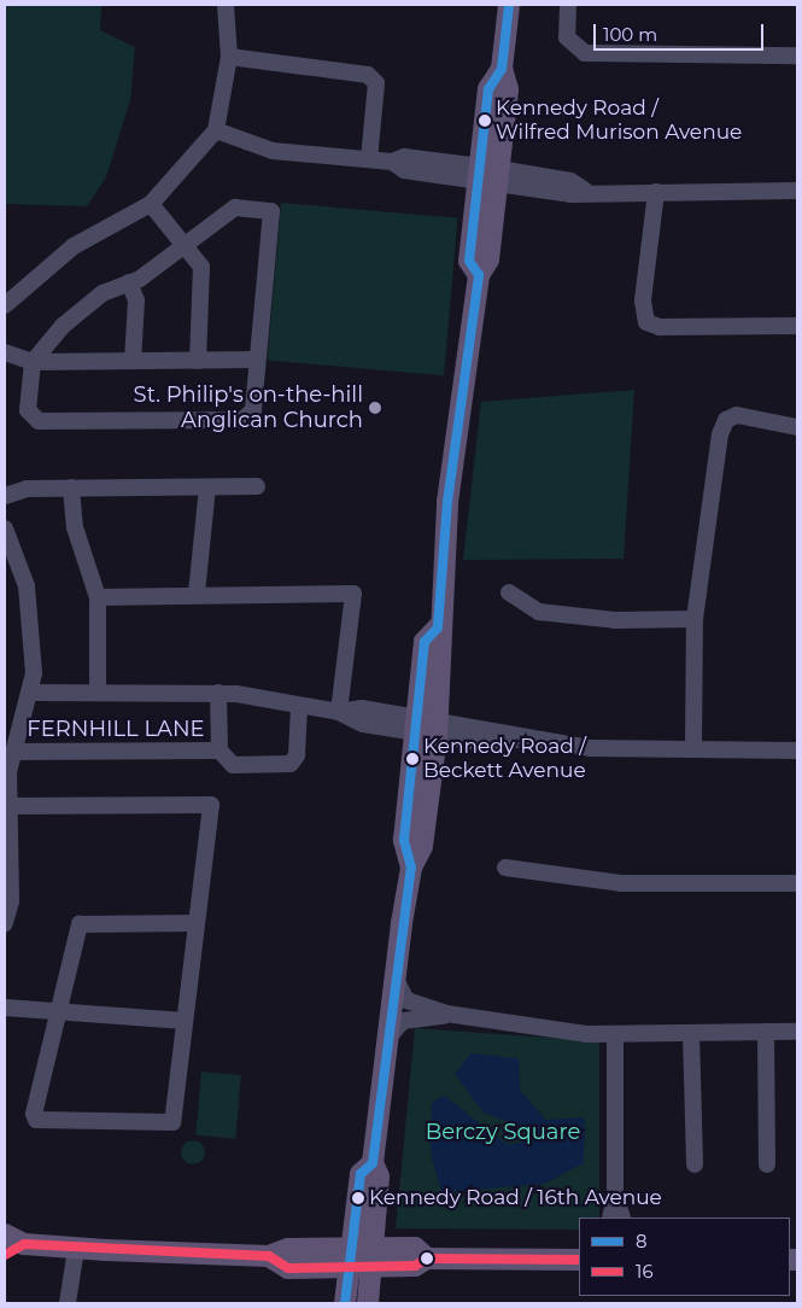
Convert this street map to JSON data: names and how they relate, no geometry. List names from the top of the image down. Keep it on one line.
{"streets":{"street":["FERNHILL LANE"]},"parks":["Berczy Square"],"places":["Kennedy Road / Wilfred Murison Avenue","St. Philip's on-the-hill Anglican Church","Kennedy Road / Beckett Avenue","Kennedy Road / 16th Avenue"],"lines":["transit line 8","transit line 16"],"legend":["8","16"],"scale_bar":"100 m"}
